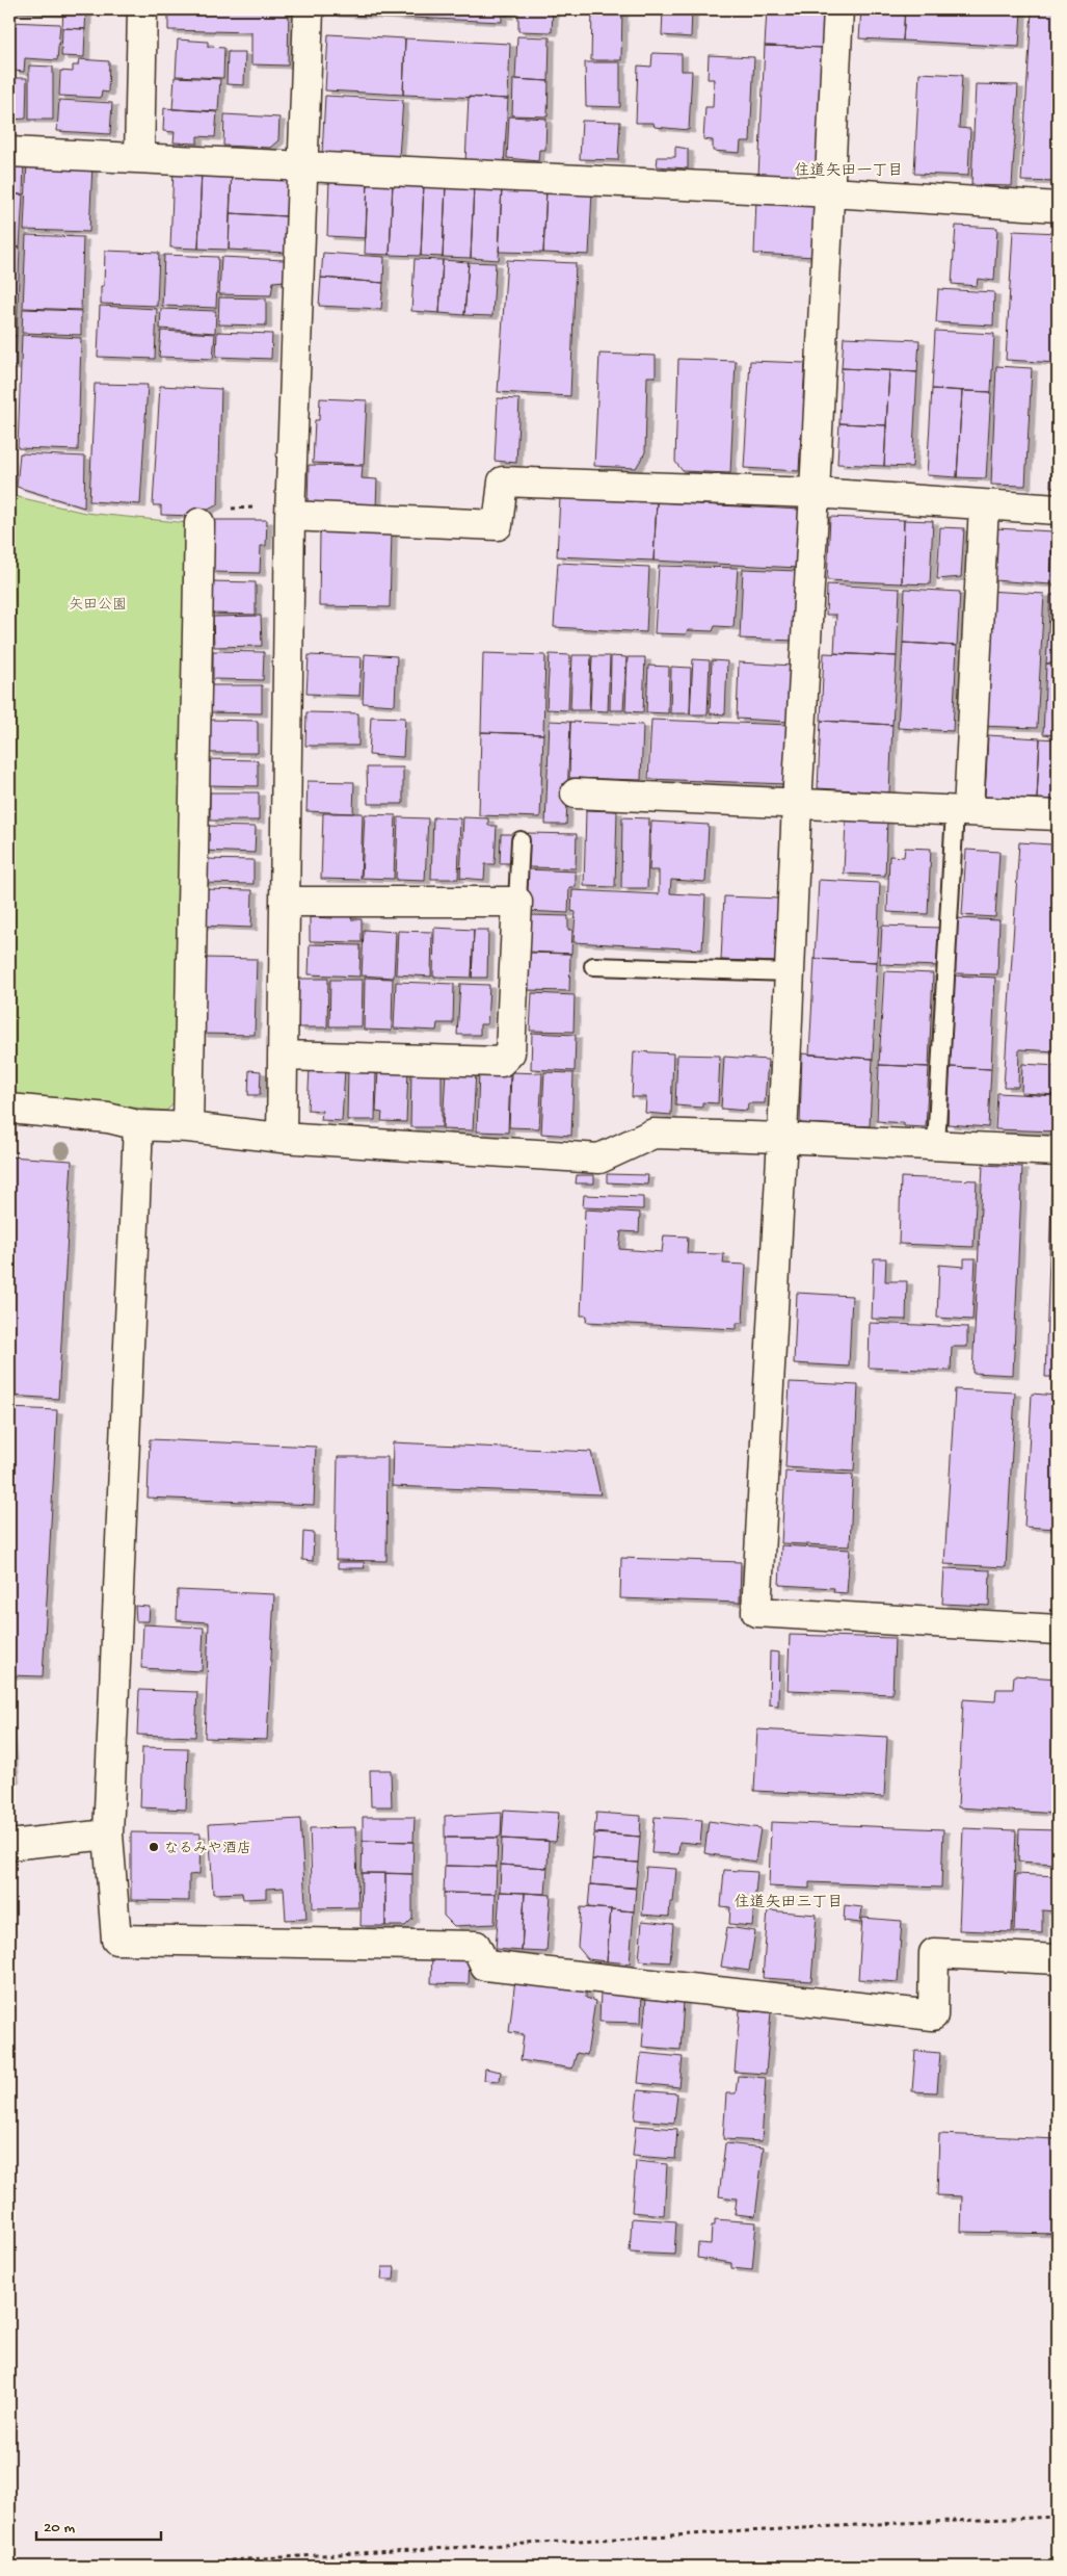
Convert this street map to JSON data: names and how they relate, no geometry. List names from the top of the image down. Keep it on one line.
{"districts":["住道矢田一丁目","住道矢田三丁目"],"parks":["矢田公園"],"places":["なるみや酒店"],"scale_bar":"20 m"}
